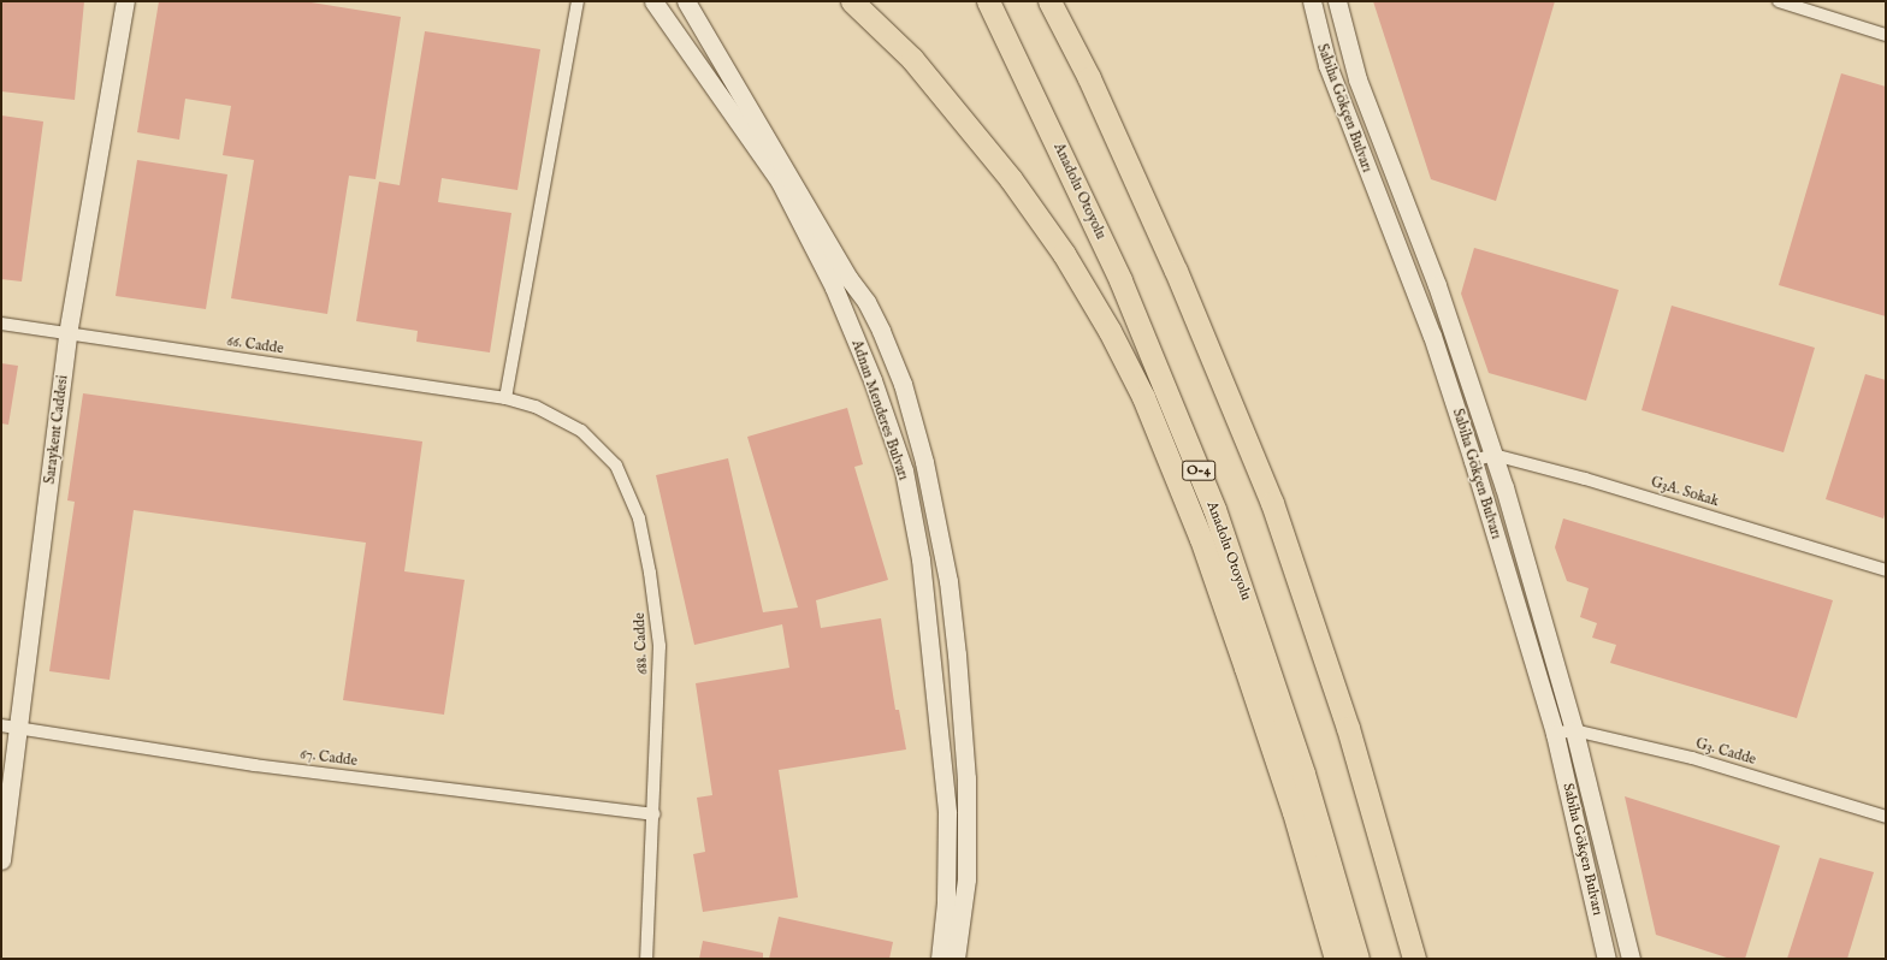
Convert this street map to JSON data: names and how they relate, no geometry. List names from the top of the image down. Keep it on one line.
{"streets":{"highway":["Anadolu Otoyolu","O-4"],"street":["Sabiha Gökçen Bulvarı","66. Cadde","Adnan Menderes Bulvarı","Saraykent Caddesi","G3A. Sokak","688. Cadde","G3. Cadde","67. Cadde"]},"crossings":[["Sabiha Gökçen Bulvarı","G3A. Sokak"],["Sabiha Gökçen Bulvarı","G3. Cadde"],["66. Cadde","Saraykent Caddesi"],["66. Cadde","688. Cadde"],["Saraykent Caddesi","67. Cadde"],["688. Cadde","67. Cadde"]]}
